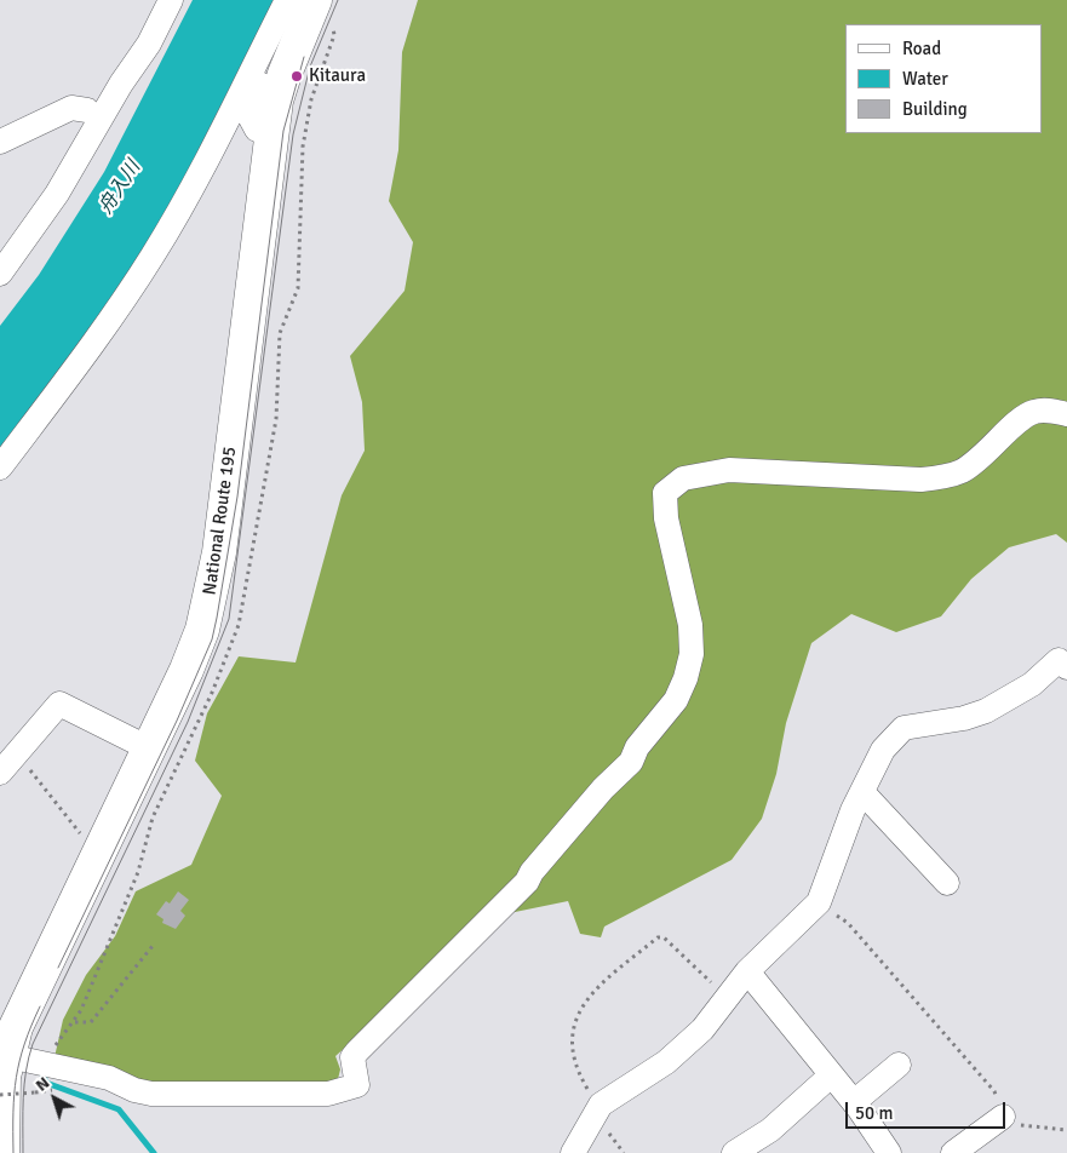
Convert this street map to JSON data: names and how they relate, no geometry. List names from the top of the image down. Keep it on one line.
{"streets":{"highway":["National Route 195"]},"water":["舟入川"],"places":["Kitaura"],"legend":["Road","Water","Building"],"scale_bar":"50 m","north":"top left"}
